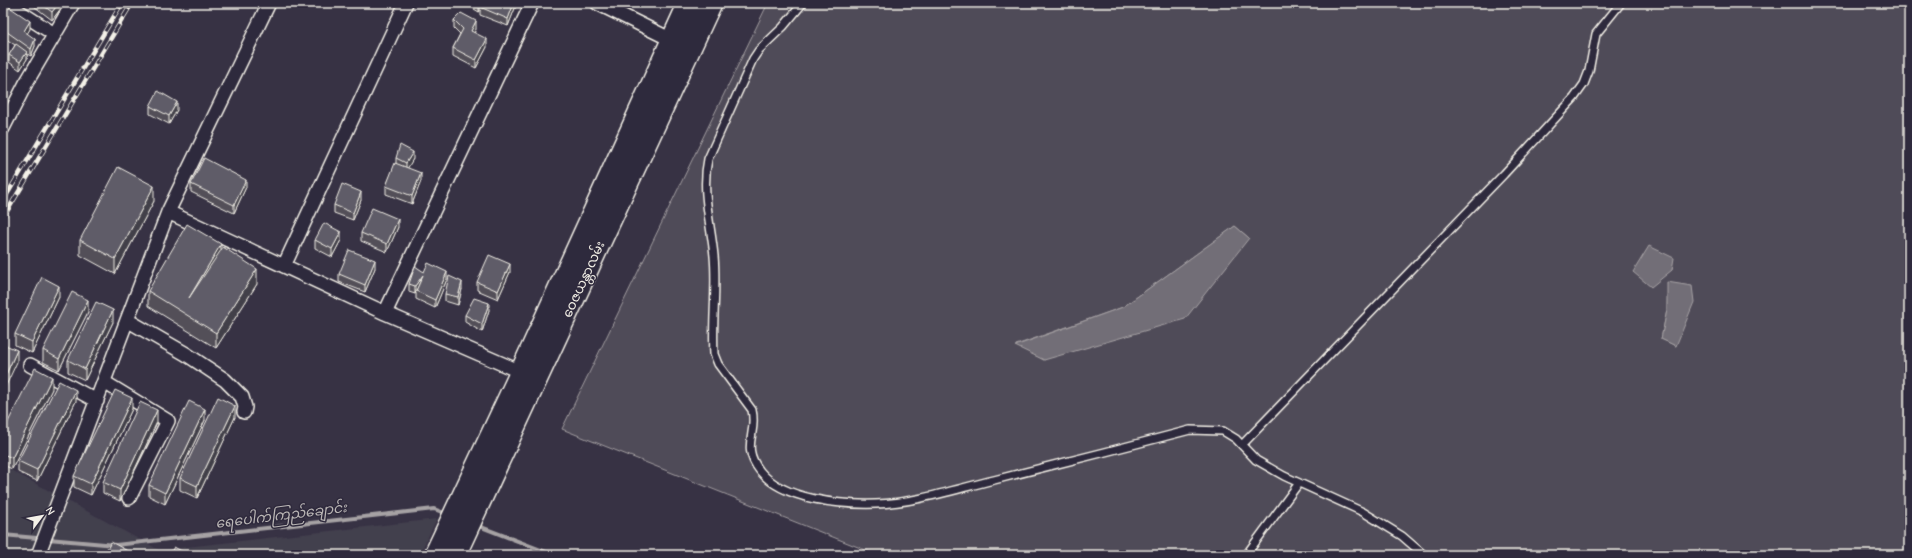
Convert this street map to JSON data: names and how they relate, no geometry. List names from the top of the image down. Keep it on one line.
{"streets":{"main road":["ဝေဇယန္တာလမ်း"]},"water":["ရေပေါက်ကြည်ချောင်း"],"north":"top right"}
